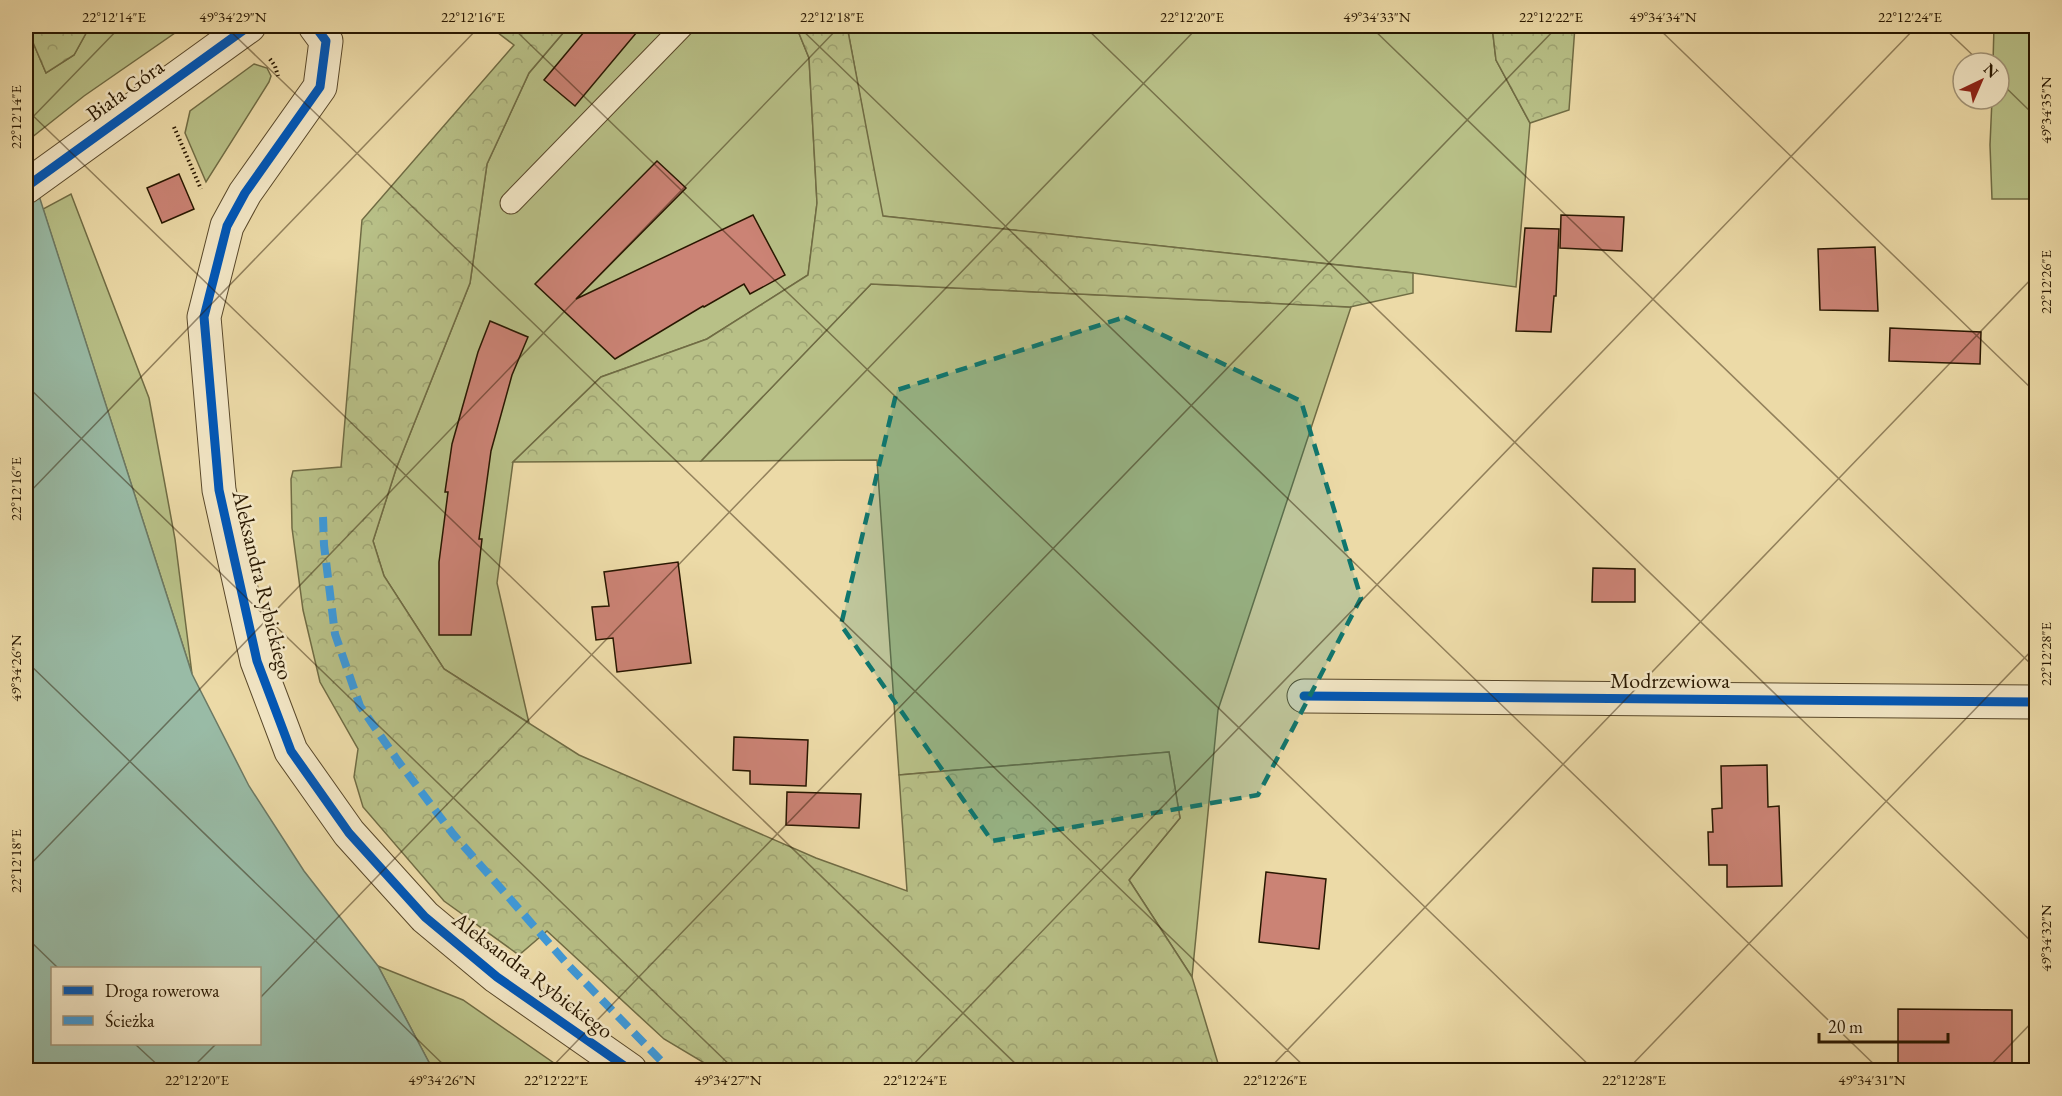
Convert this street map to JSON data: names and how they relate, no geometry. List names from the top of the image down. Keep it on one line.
{"streets":{"street":["Biała Góra","Aleksandra Rybickiego","Modrzewiowa"]},"legend":["Droga rowerowa","Ścieżka"],"scale_bar":"20 m","north":"top right","coordinates":["22°12'14\"E","49°34'29\"N","22°12'16\"E","22°12'18\"E","22°12'20\"E","49°34'33\"N","22°12'22\"E","49°34'34\"N","22°12'24\"E","49°34'35\"N","22°12'26\"E","22°12'28\"E","49°34'26\"N","49°34'32\"N","49°34'27\"N","49°34'31\"N"]}
